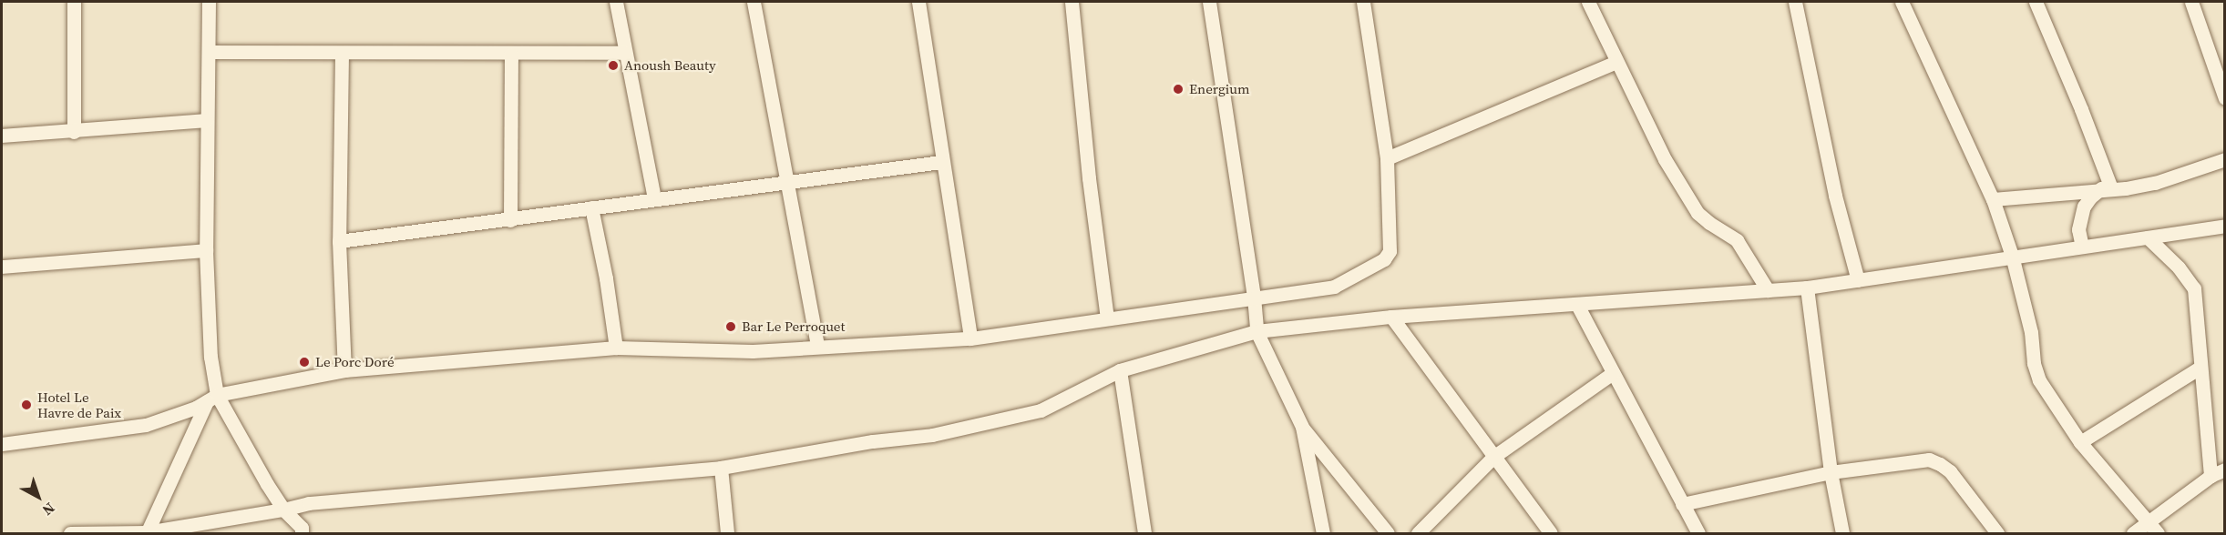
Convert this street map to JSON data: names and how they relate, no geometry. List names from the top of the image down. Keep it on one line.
{"places":["Anoush Beauty","Energium","Bar Le Perroquet","Le Porc Doré","Hotel Le Havre de Paix"],"north":"bottom right"}
